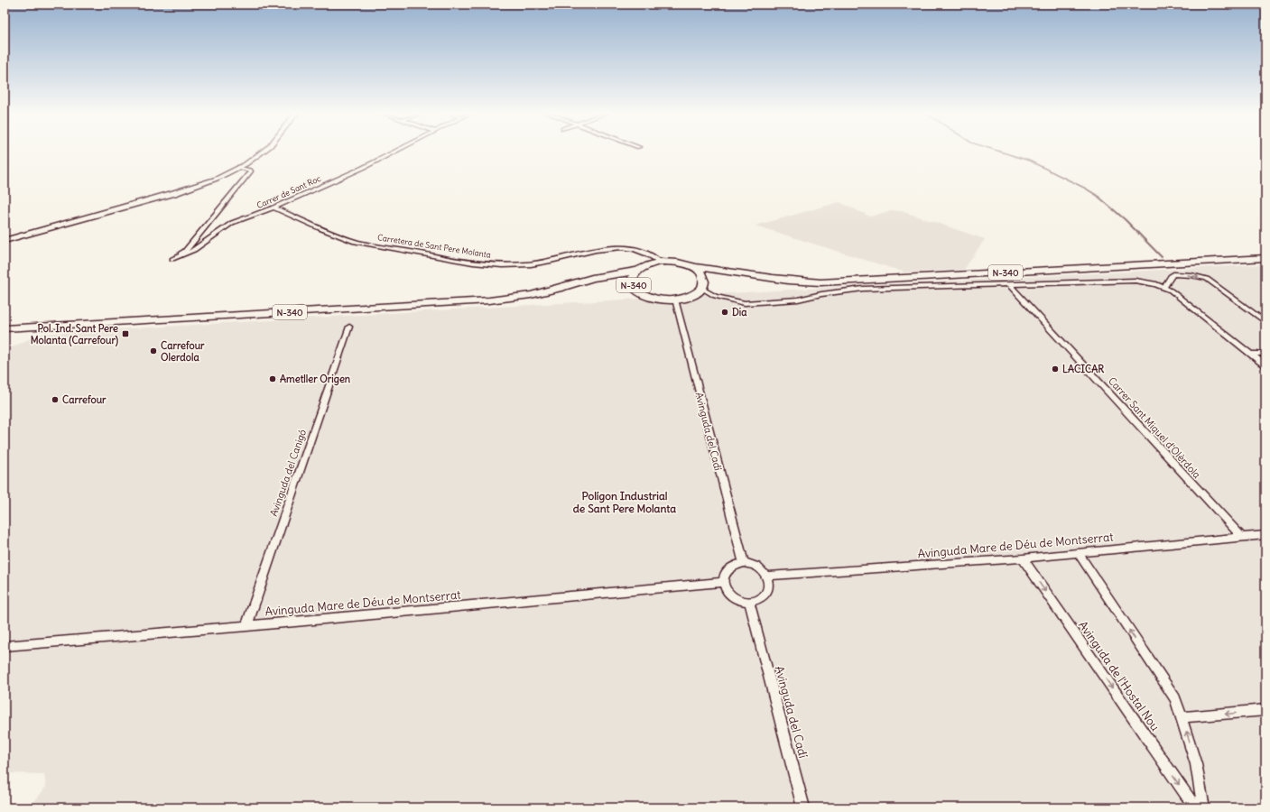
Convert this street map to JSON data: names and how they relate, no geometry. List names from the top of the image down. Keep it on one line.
{"streets":{"main road":["N-340"],"street":["Carrer de Sant Roc","Carretera de Sant Pere Molanta","Carrer Sant Miquel d'Olèrdola","Avinguda del Cadí","Avinguda del Canigó","Avinguda Mare de Déu de Montserrat","Avinguda de l'Hostal Nou"]},"crossings":[["Carrer de Sant Roc","Carretera de Sant Pere Molanta"],["Carretera de Sant Pere Molanta","N-340"],["N-340","Avinguda del Cadí"],["Carrer Sant Miquel d'Olèrdola","Avinguda Mare de Déu de Montserrat"],["Avinguda del Cadí","Avinguda Mare de Déu de Montserrat"],["Avinguda del Canigó","Avinguda Mare de Déu de Montserrat"],["Avinguda Mare de Déu de Montserrat","Avinguda de l'Hostal Nou"]],"districts":["Polígon Industrial de Sant Pere Molanta"],"places":{"other":["Dia","Carrefour Olerdola","LACICAR","Ametller Origen","Carrefour"],"transit":["Pol. Ind. Sant Pere Molanta (Carrefour)"]}}
